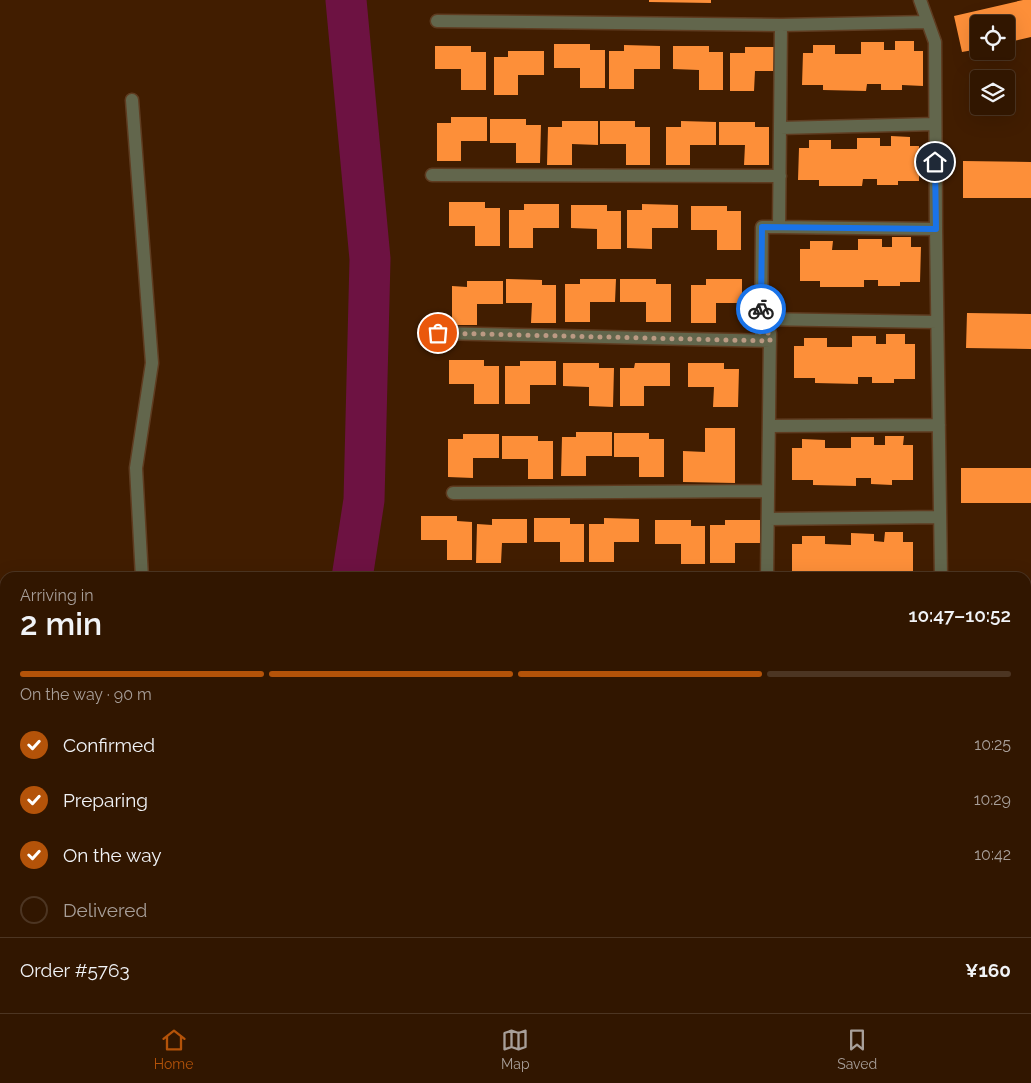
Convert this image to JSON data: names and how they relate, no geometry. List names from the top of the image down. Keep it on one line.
{"page":{"heading":["2 min","Arriving in","10:47–10:52"],"panel":["Order #5763","¥160"],"bar":"On the way · 90 m","list":[["Confirmed","10:25"],["Preparing","10:29"],["On the way","10:42"],"Delivered"],"tabs":["Home","Map","Saved"]}}
